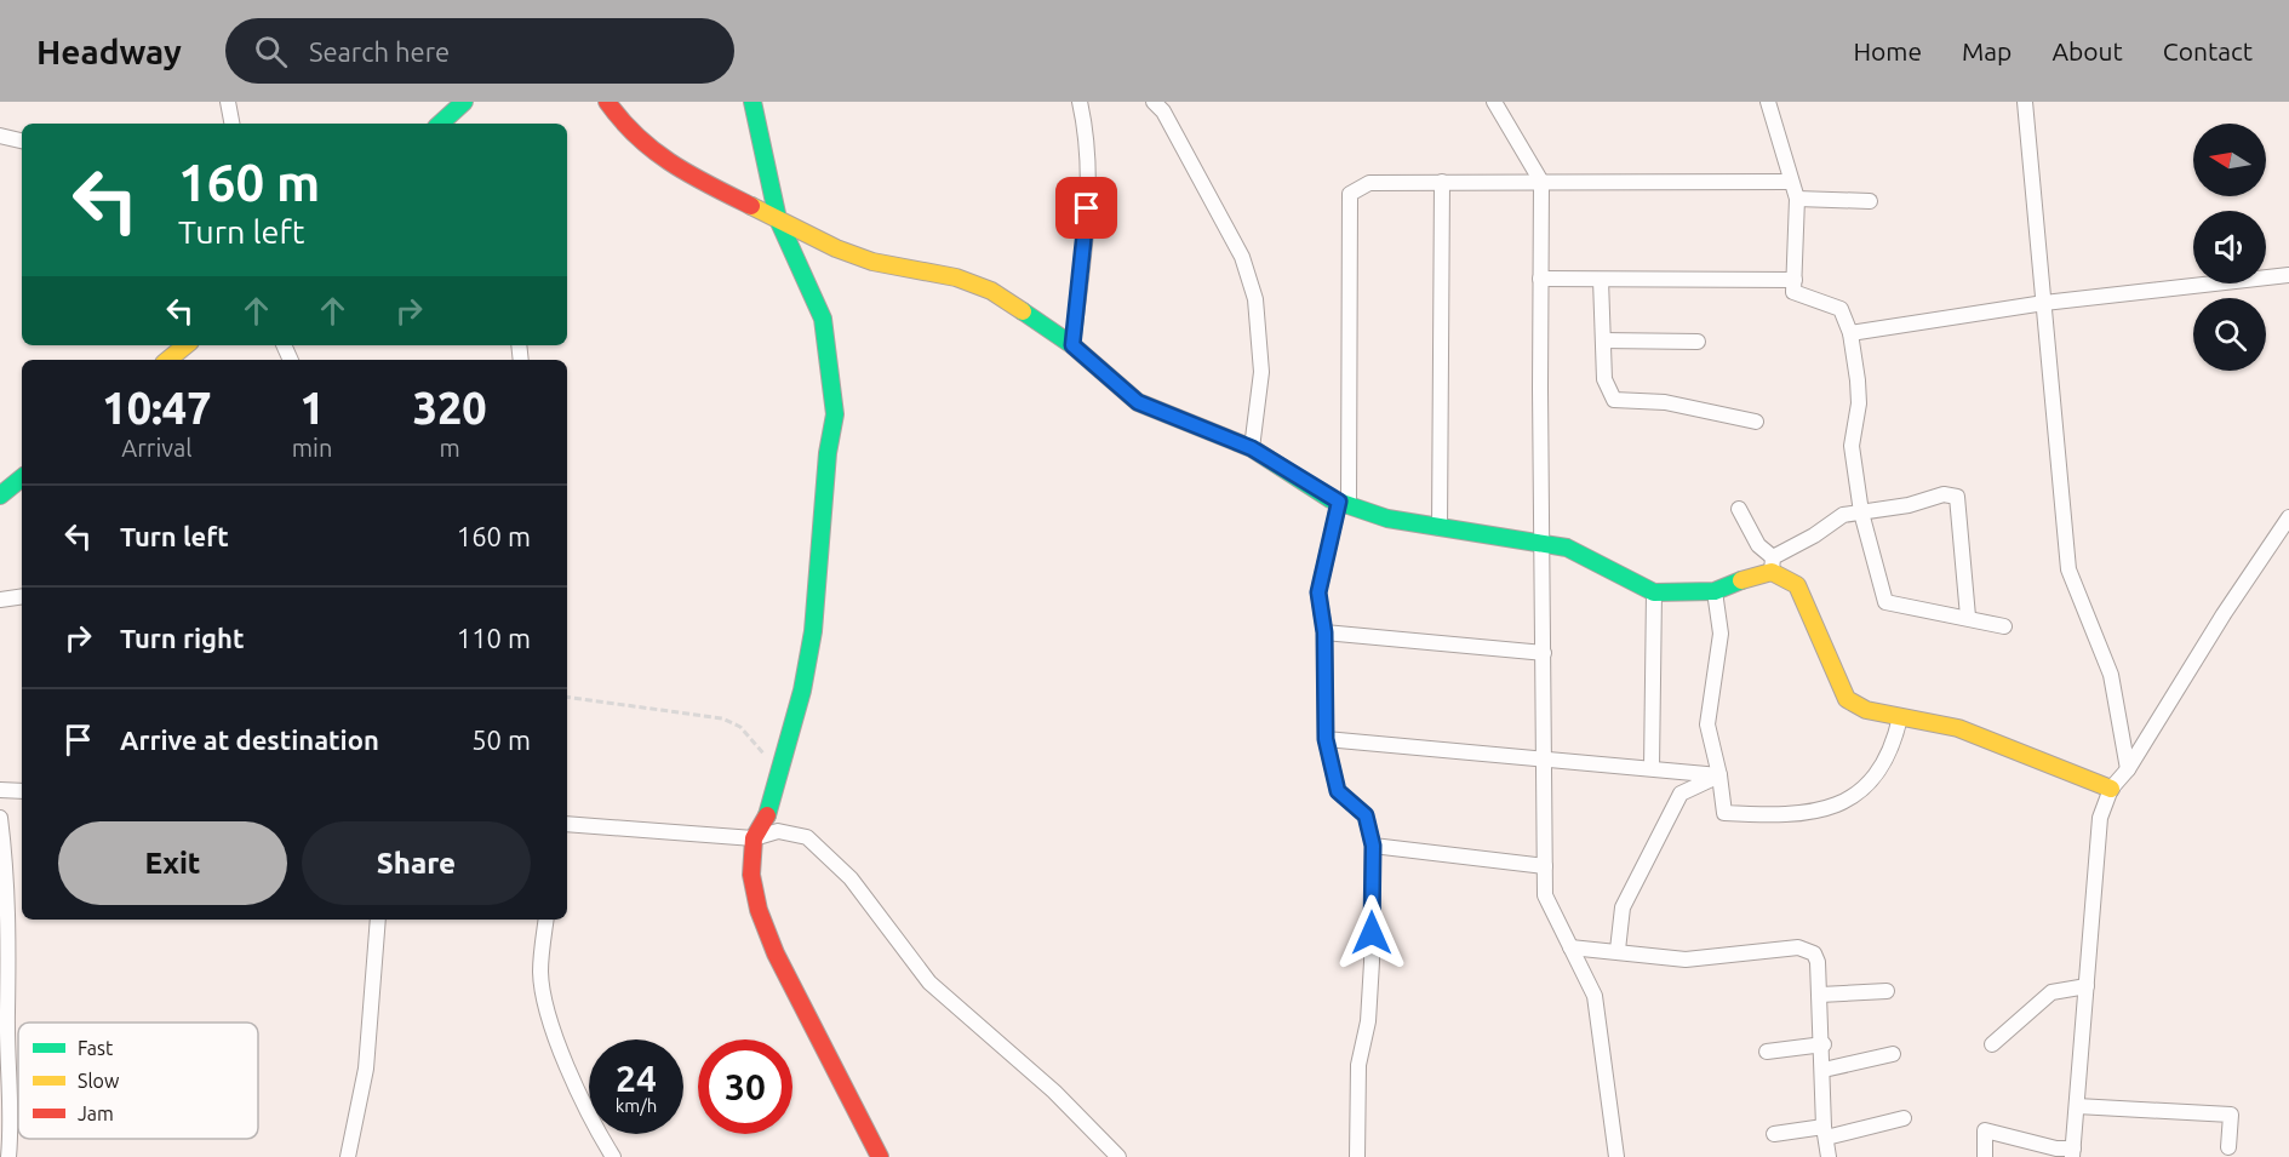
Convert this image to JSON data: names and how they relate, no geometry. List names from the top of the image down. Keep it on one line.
{"legend":["Fast","Slow","Jam"],"north":"left","page":{"header":"Headway","search":"Search here","nav":["Home","Map","About","Contact"],"turn":["160 m","Turn left"],"eta":["10:47","Arrival","1","min","320","m"],"list":[{"name":"Turn left","value":"160 m"},{"name":"Turn right","value":"110 m"},{"name":"Arrive at destination","value":"50 m"}],"buttons":["Exit","Share"],"speed":"24 km/h","limit":"30"}}
